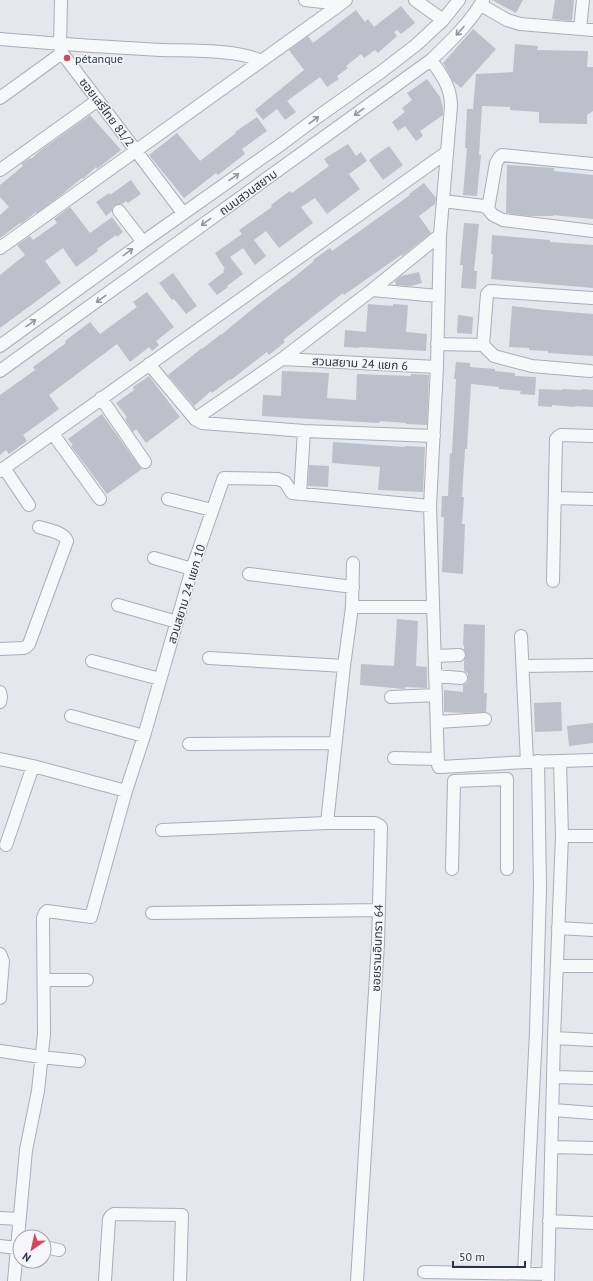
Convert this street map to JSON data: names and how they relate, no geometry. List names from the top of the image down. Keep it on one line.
{"streets":{"street":["ซอยเสรีไทย 81/2","ถนนสวนสยาม","สวนสยาม 24 แยก 6","สวนสยาม 24 แยก 10","ซอยรามอินทรา 64"]},"crossings":[["ซอยเสรีไทย 81/2","ถนนสวนสยาม"]],"places":["pétanque"],"scale_bar":"50 m","north":"bottom left"}
